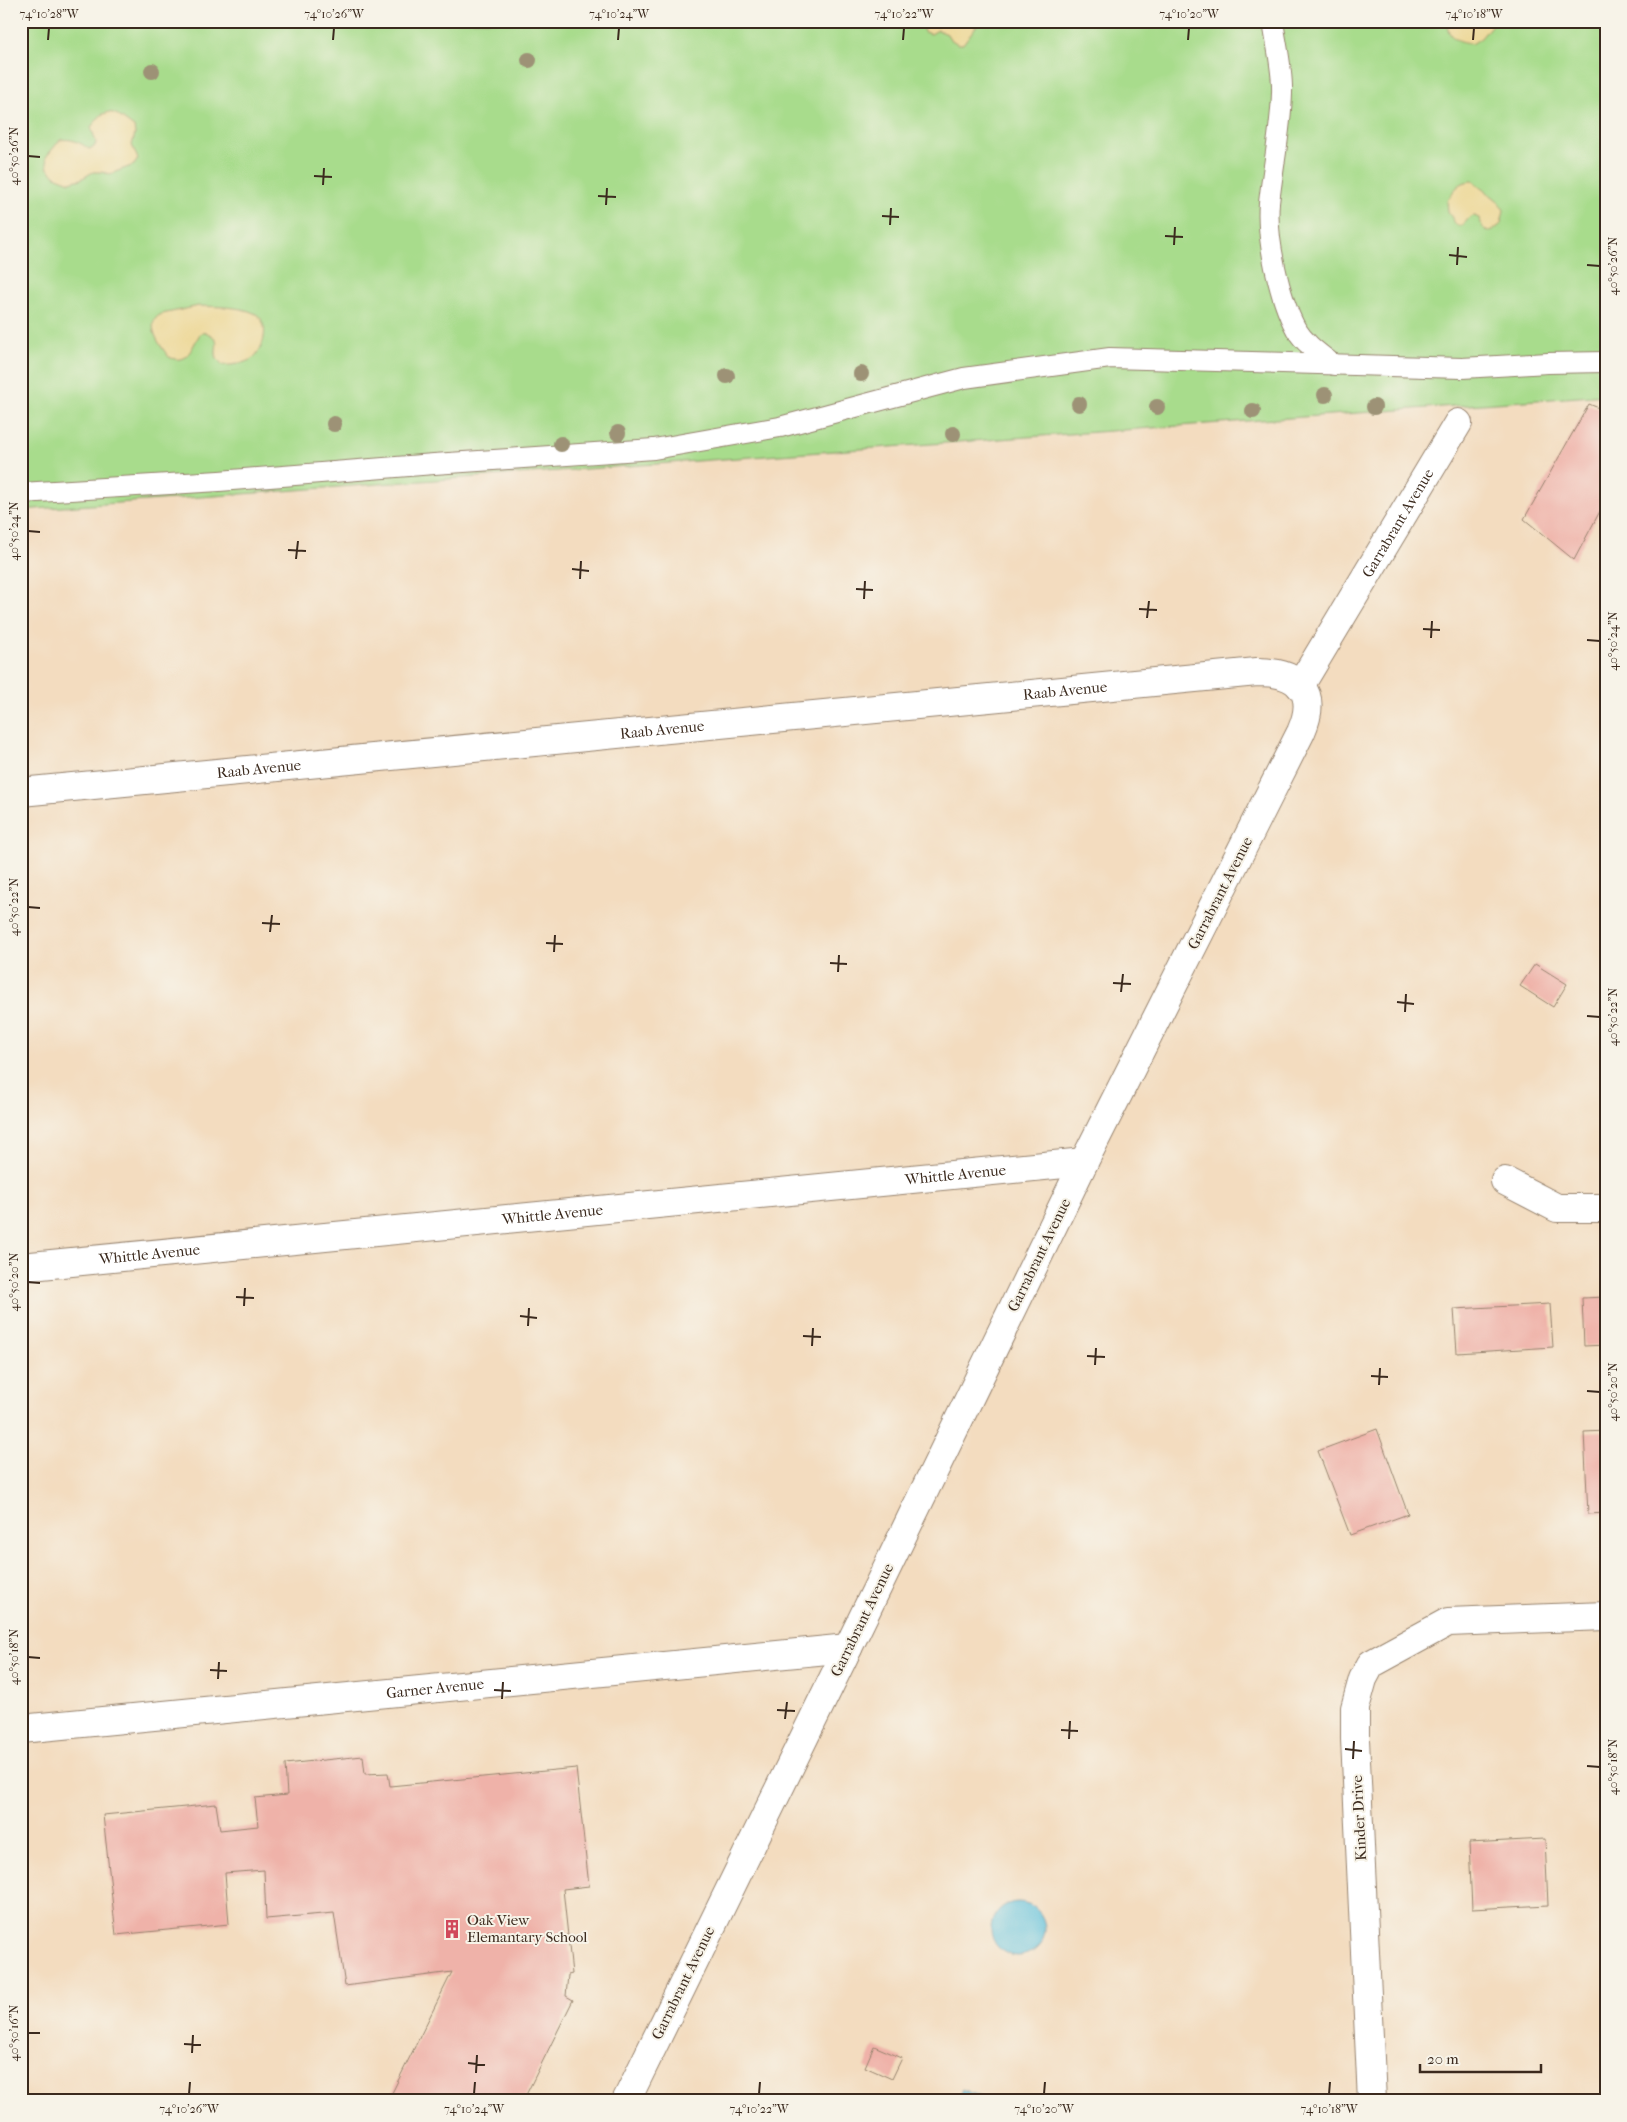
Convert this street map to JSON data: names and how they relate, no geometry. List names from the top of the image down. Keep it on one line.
{"streets":{"street":["Garrabrant Avenue","Raab Avenue","Whittle Avenue","Garner Avenue","Kinder Drive"]},"crossings":[["Garrabrant Avenue","Raab Avenue"],["Garrabrant Avenue","Whittle Avenue"],["Garrabrant Avenue","Garner Avenue"]],"places":{"building":["Oak View Elemantary School"]},"scale_bar":"20 m","coordinates":["74°10'28\"W","74°10'26\"W","74°10'24\"W","74°10'22\"W","74°10'20\"W","74°10'18\"W","40°50'26\"N","40°50'24\"N","40°50'22\"N","40°50'20\"N","40°50'18\"N","40°50'16\"N"]}
